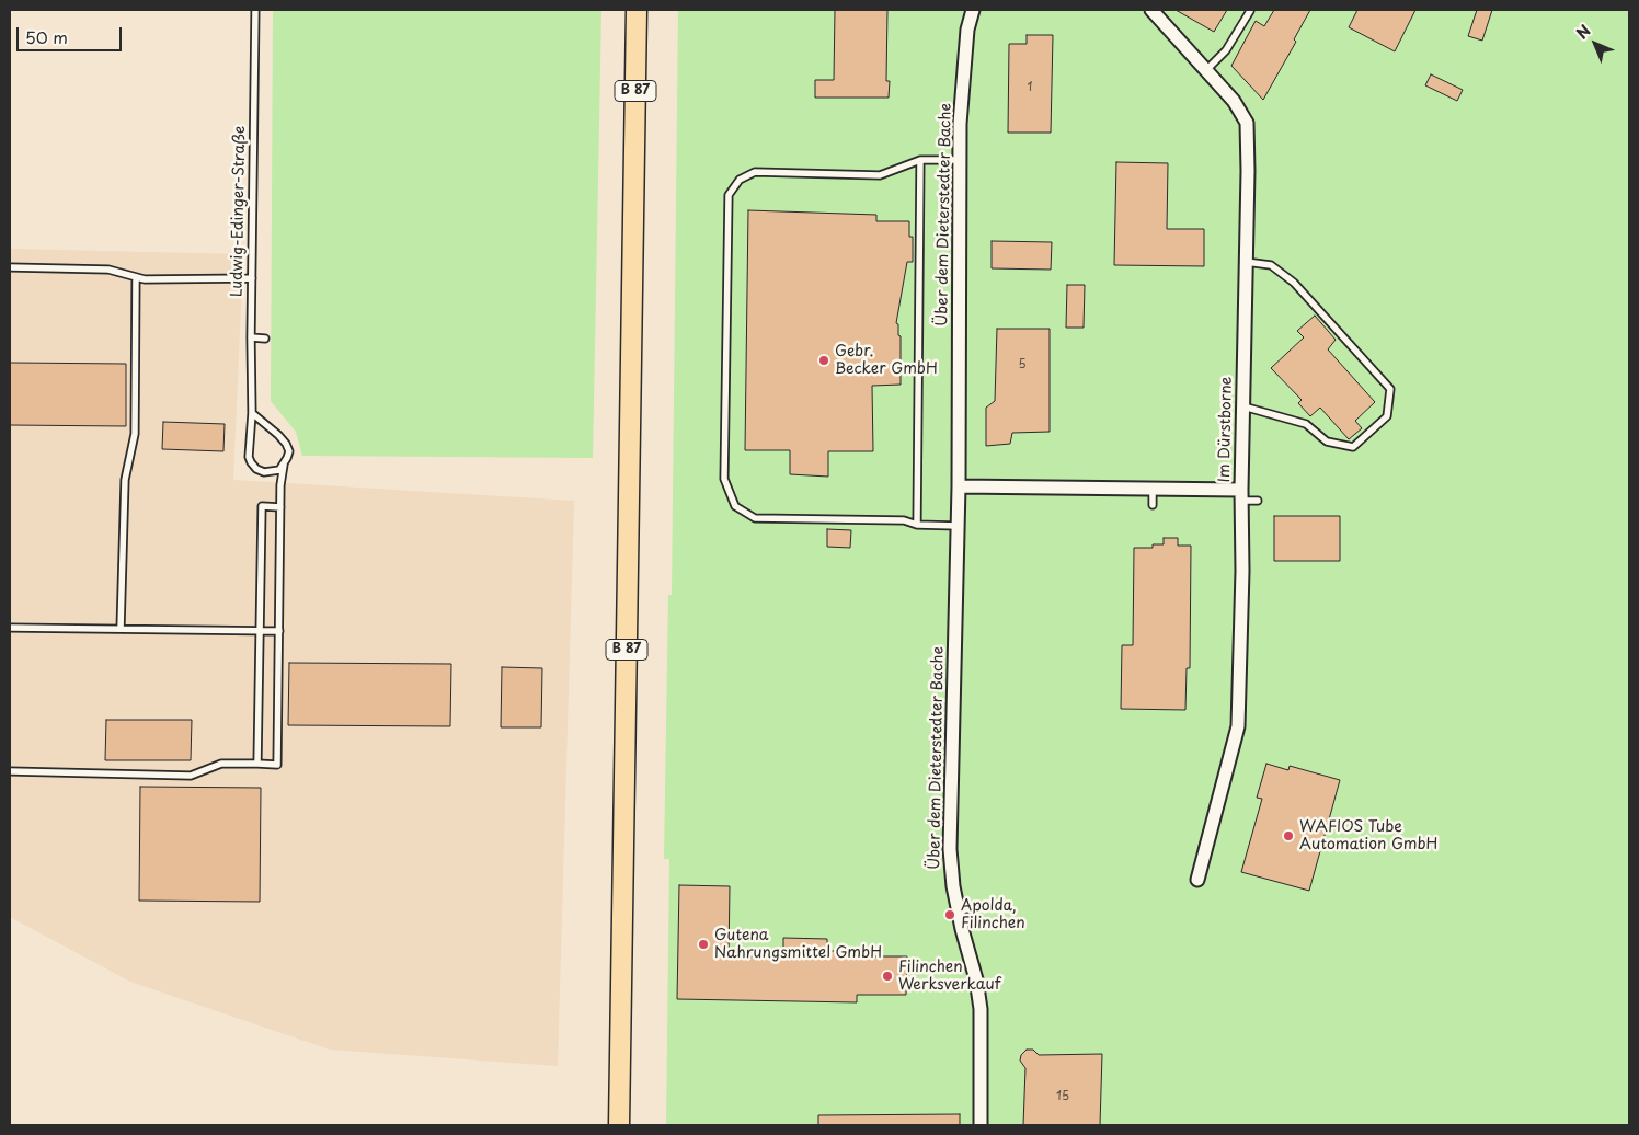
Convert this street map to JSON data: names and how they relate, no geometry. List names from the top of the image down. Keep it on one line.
{"streets":{"main road":["B 87"],"street":["Über dem Dieterstedter Bache","Im Dürstborne"],"lane":["Ludwig-Edinger-Straße"]},"places":["Gebr. Becker GmbH","WAFIOS Tube Automation GmbH","Apolda, Filinchen","Gutena Nahrungsmittel GmbH","Filinchen Werksverkauf"],"house_numbers":["1","5","15"],"scale_bar":"50 m","north":"top left"}
